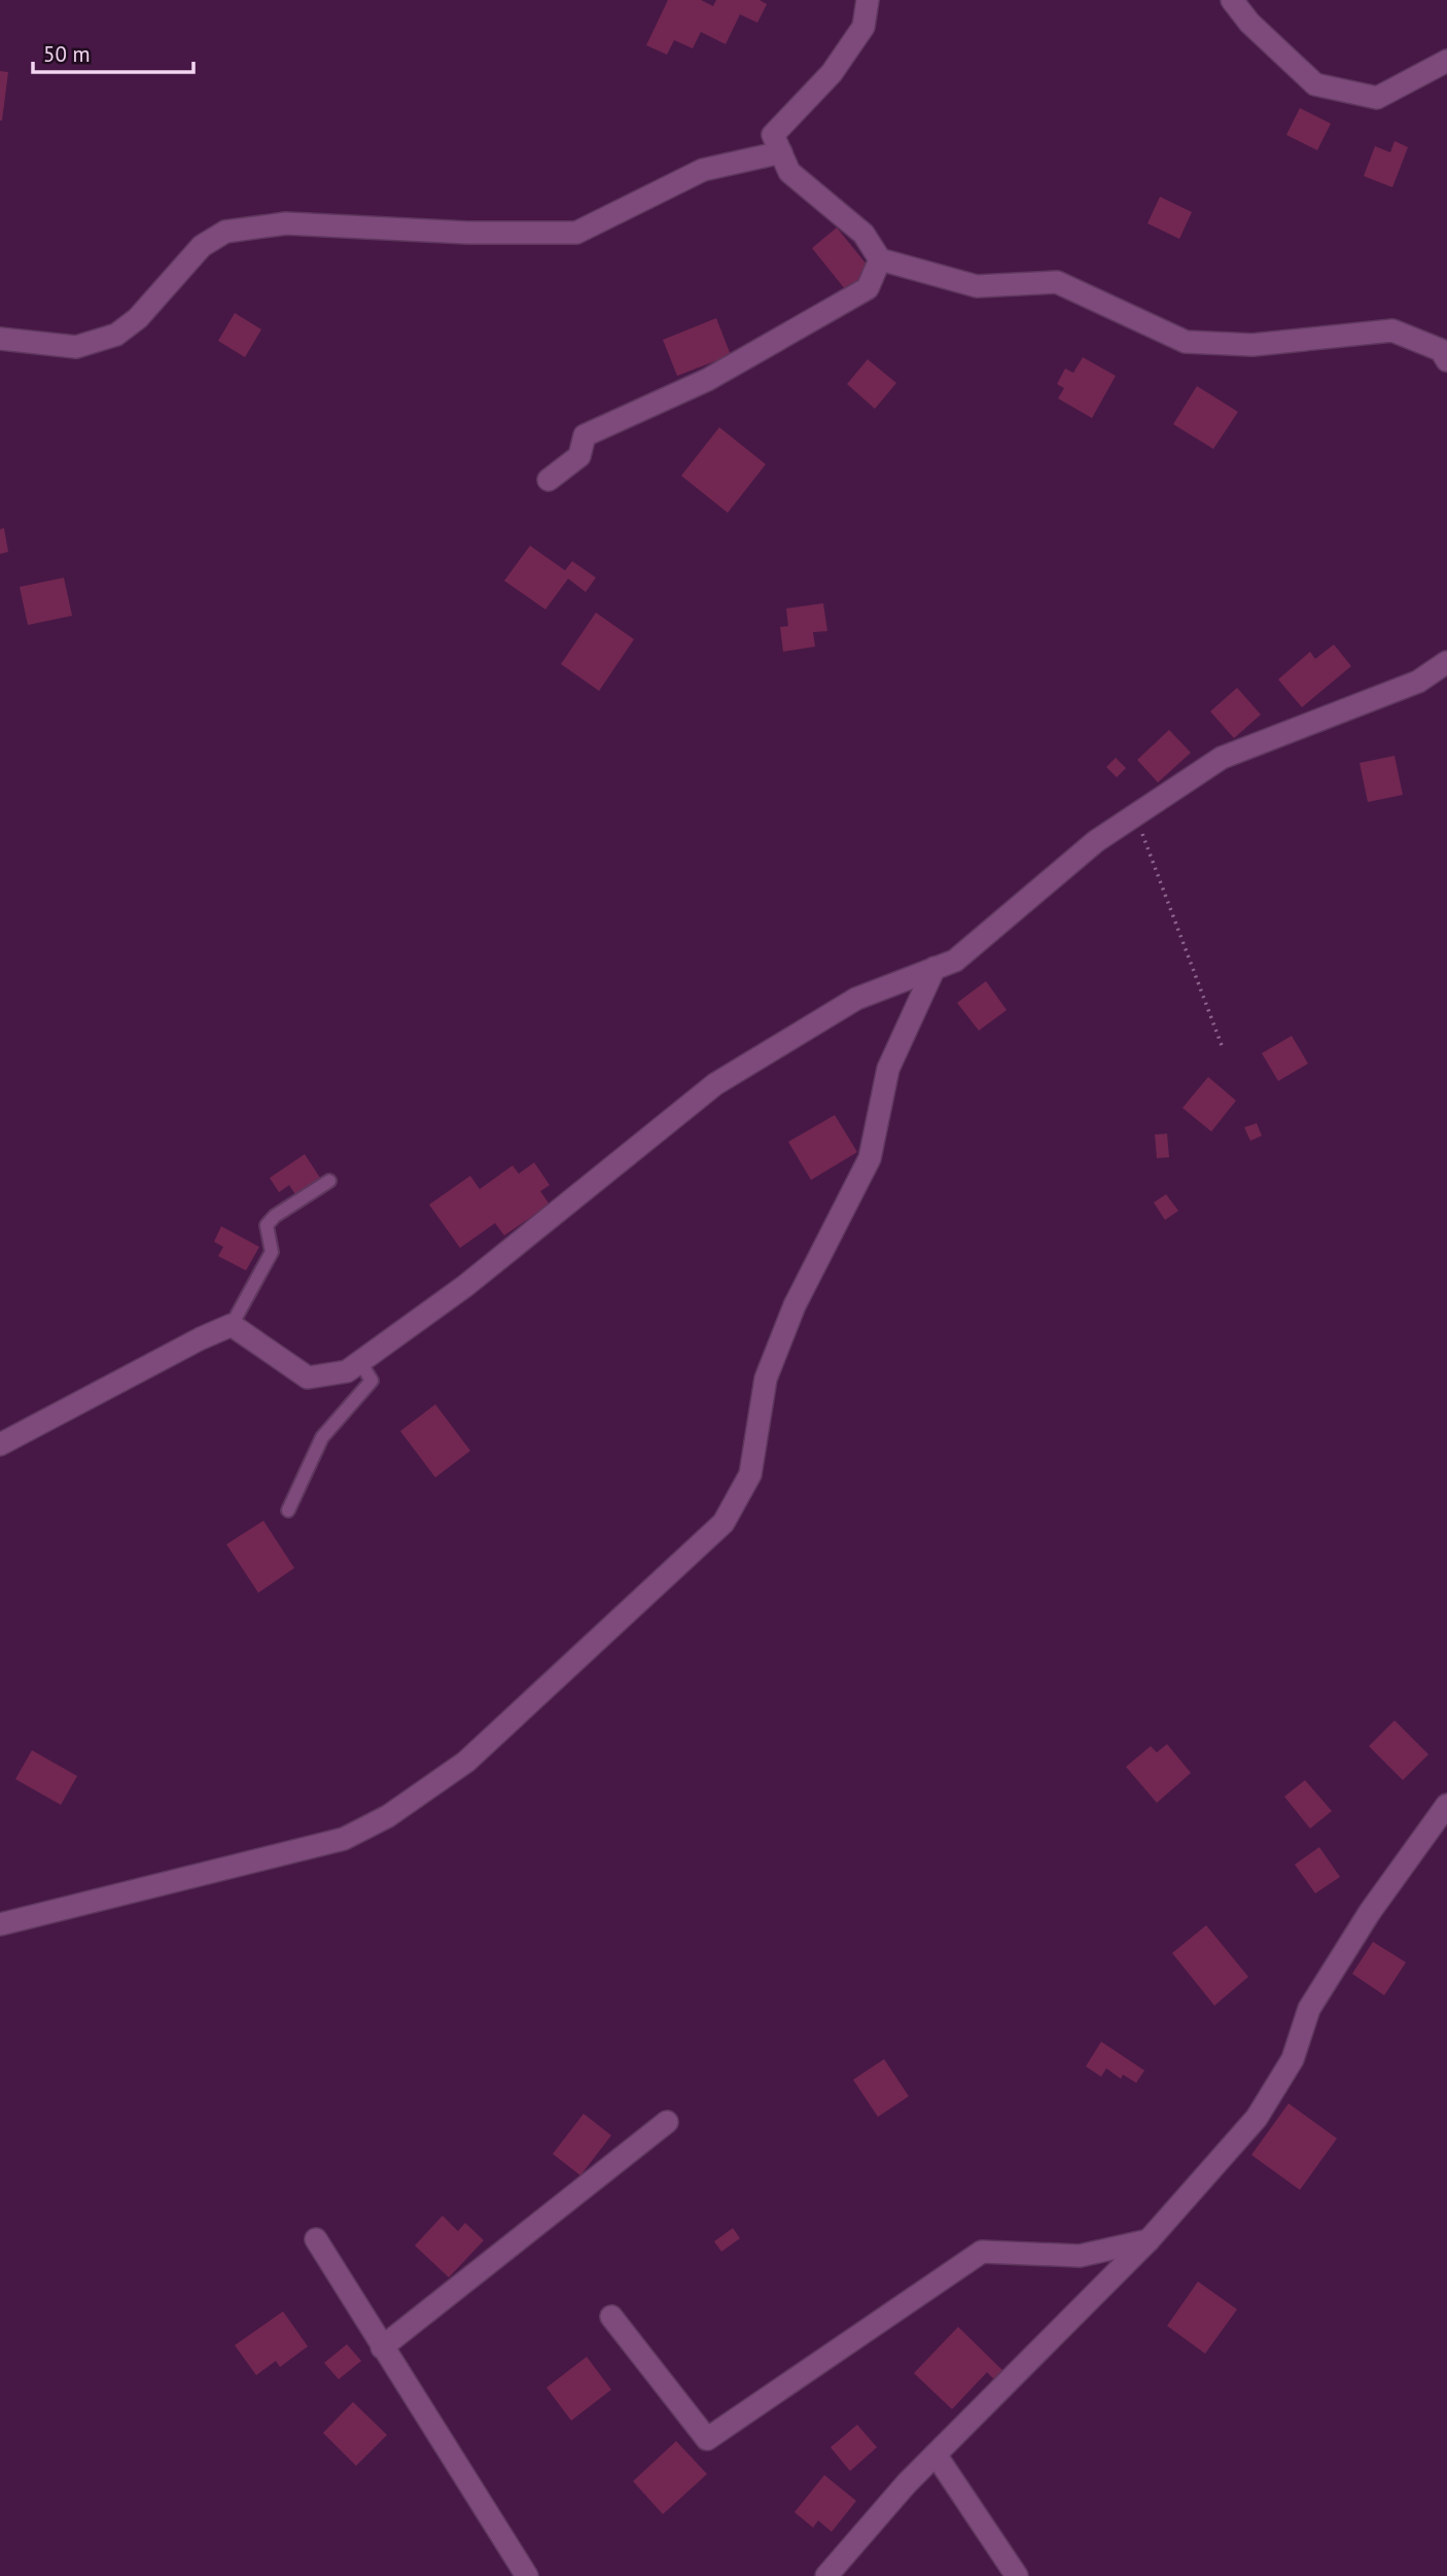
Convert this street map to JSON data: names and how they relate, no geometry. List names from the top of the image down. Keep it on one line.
{"scale_bar":"50 m"}
